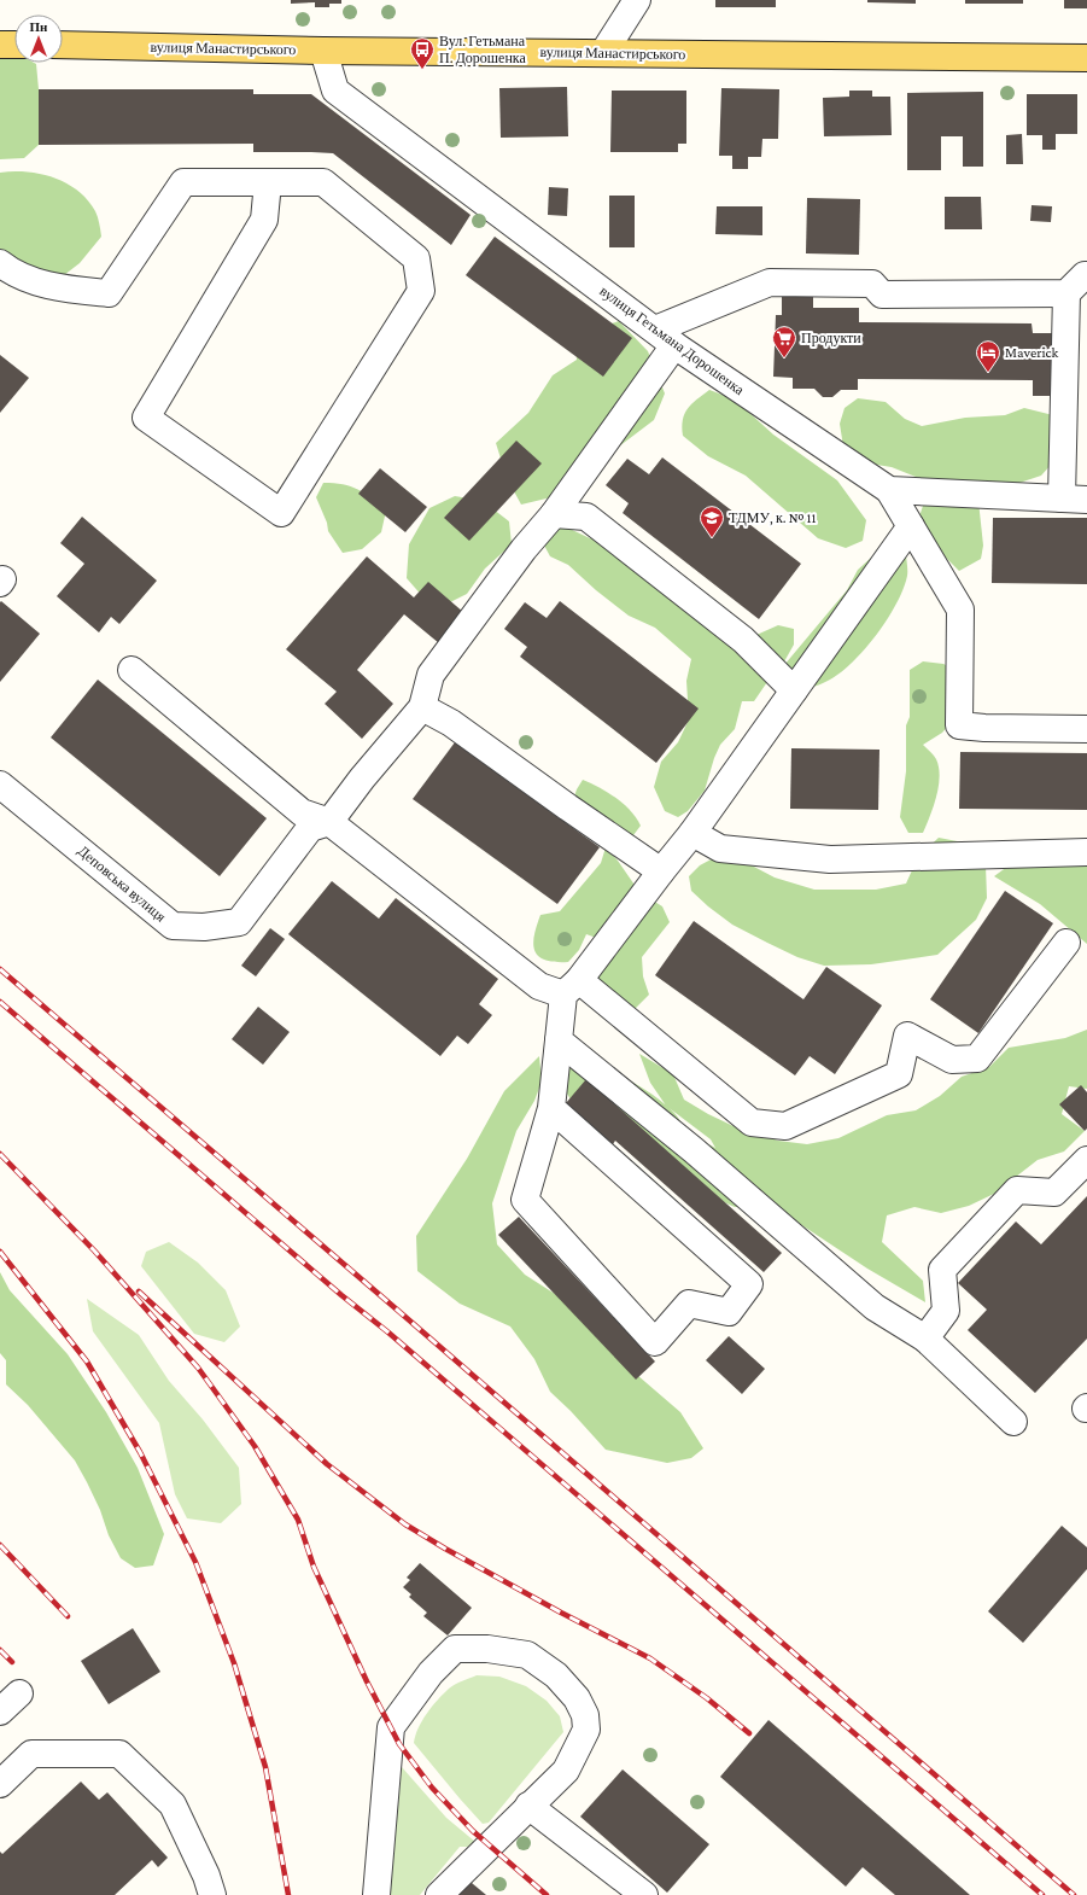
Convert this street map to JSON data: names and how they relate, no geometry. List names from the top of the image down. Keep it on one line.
{"streets":{"main road":["вулиця Манастирського"],"street":["вулиця Гетьмана Дорошенка","Деповська вулиця"]},"crossings":[["вулиця Манастирського","вулиця Гетьмана Дорошенка"]],"places":{"bus stop":["Вул. Гетьмана П. Дорошенка"],"supermarket":["Продукти"],"hotel":["Maverick"],"school or university":["ТДМУ, к. № 11"]},"north":"top"}
